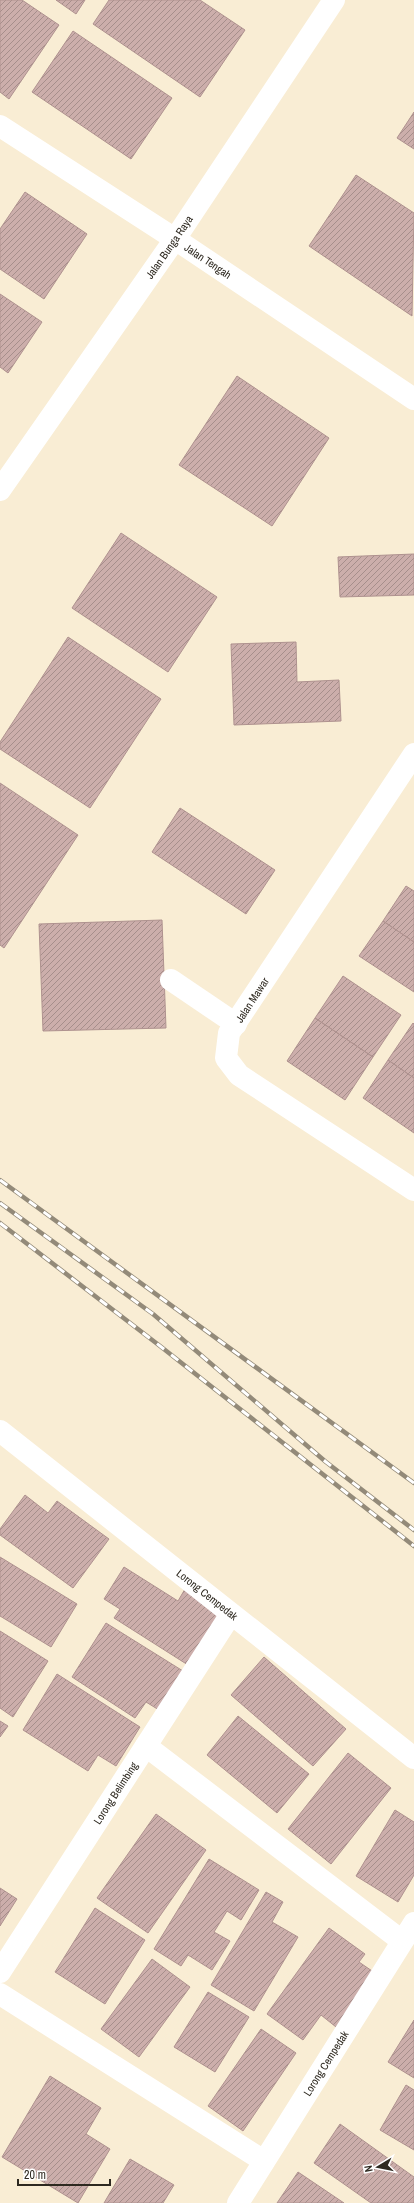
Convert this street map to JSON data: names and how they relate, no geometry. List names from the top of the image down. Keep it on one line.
{"streets":{"street":["Jalan Bunga Raya","Jalan Tengah","Jalan Mawar","Lorong Cempedak","Lorong Belimbing"]},"crossings":[["Jalan Bunga Raya","Jalan Tengah"],["Lorong Cempedak","Lorong Belimbing"]],"scale_bar":"20 m","north":"left"}
